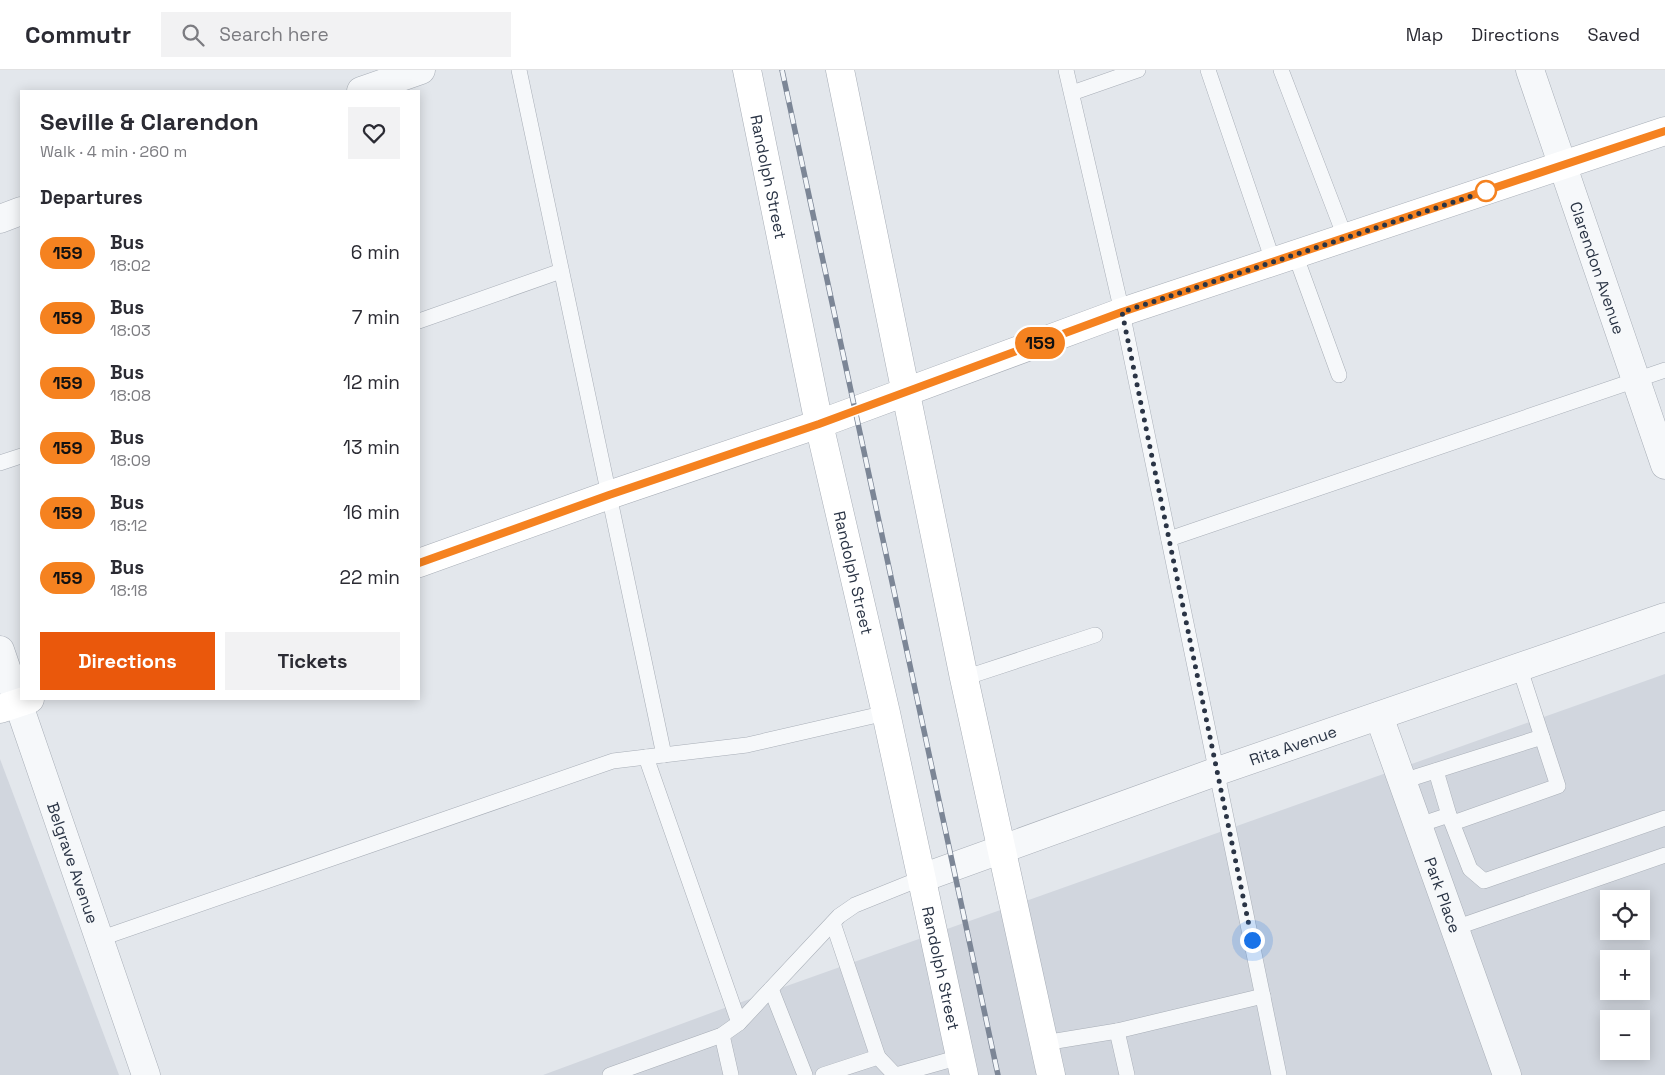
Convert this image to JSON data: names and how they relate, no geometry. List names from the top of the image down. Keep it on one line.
{"streets":{"street":["Randolph Street","Clarendon Avenue","Rita Avenue","Belgrave Avenue","Park Place"]},"crossings":[["Randolph Street","Rita Avenue"],["Rita Avenue","Park Place"]],"lines":["bus line 159"],"page":{"header":"Commutr","search":"Search here","nav":["Map","Directions","Saved"],"on_map":"159","heading":[["Seville & Clarendon","Walk · 4 min · 260 m"],"Departures"],"list":[{"mark":"159","name":"Bus","note":"18:02","value":"6 min"},{"mark":"159","name":"Bus","note":"18:03","value":"7 min"},{"mark":"159","name":"Bus","note":"18:08","value":"12 min"},{"mark":"159","name":"Bus","note":"18:09","value":"13 min"},{"mark":"159","name":"Bus","note":"18:12","value":"16 min"},{"mark":"159","name":"Bus","note":"18:18","value":"22 min"}],"buttons":["Directions","Tickets"],"map_buttons":["+","−"]}}
